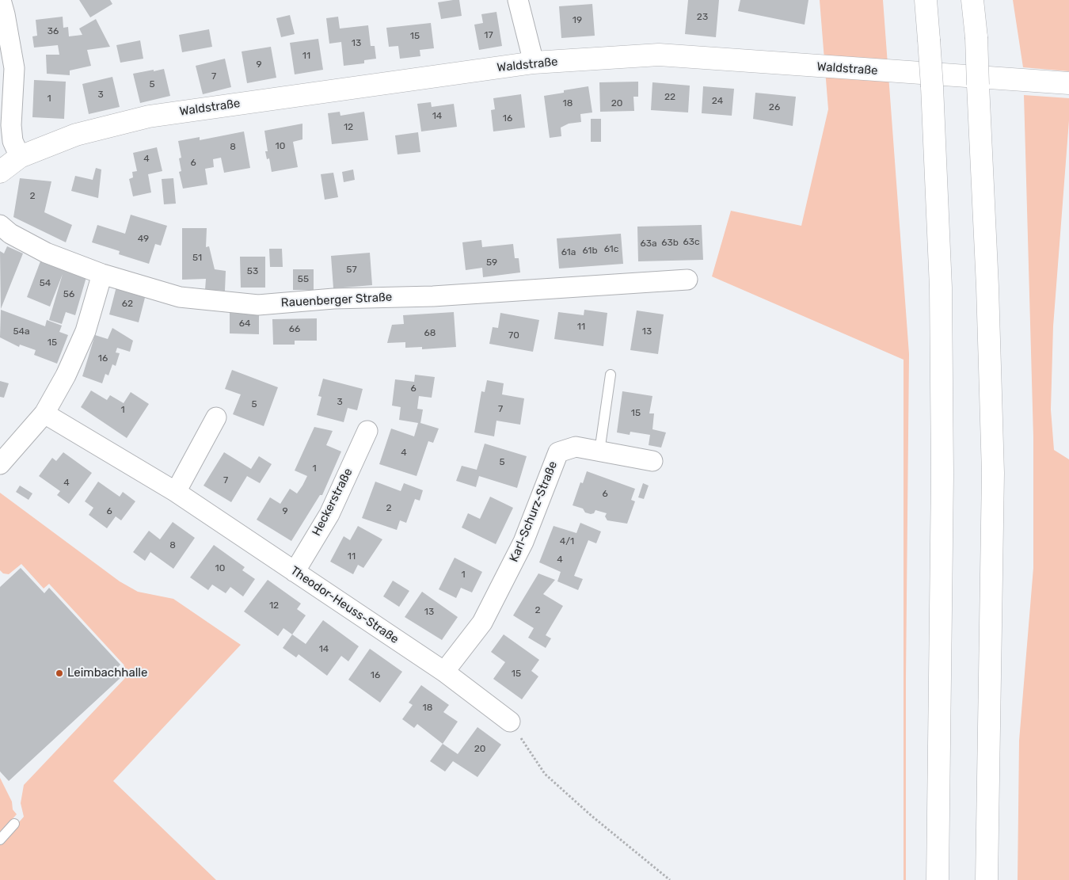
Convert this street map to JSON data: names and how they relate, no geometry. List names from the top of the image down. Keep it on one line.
{"streets":{"main road":["Waldstraße"],"street":["Rauenberger Straße","Heckerstraße","Karl-Schurz-Straße","Theodor-Heuss-Straße"]},"crossings":[["Heckerstraße","Theodor-Heuss-Straße"],["Karl-Schurz-Straße","Theodor-Heuss-Straße"]],"places":["Leimbachhalle"],"house_numbers":["23","19","36","17","15","13","11","9","7","5","3","22","1","24","18","20","26","14","16","12","10","8","4","6","2","49","63c","63b","63a","61c","61b","61a","51","59","57","53","55","54","56","62","64","11","66","54a","13","68","70","15","16","6","3","5","7","1","15","4","5","1","7","4","6","2","6","9","4/1","8","11","4","10","1","12","2","13","14","15","16","18","20"]}
